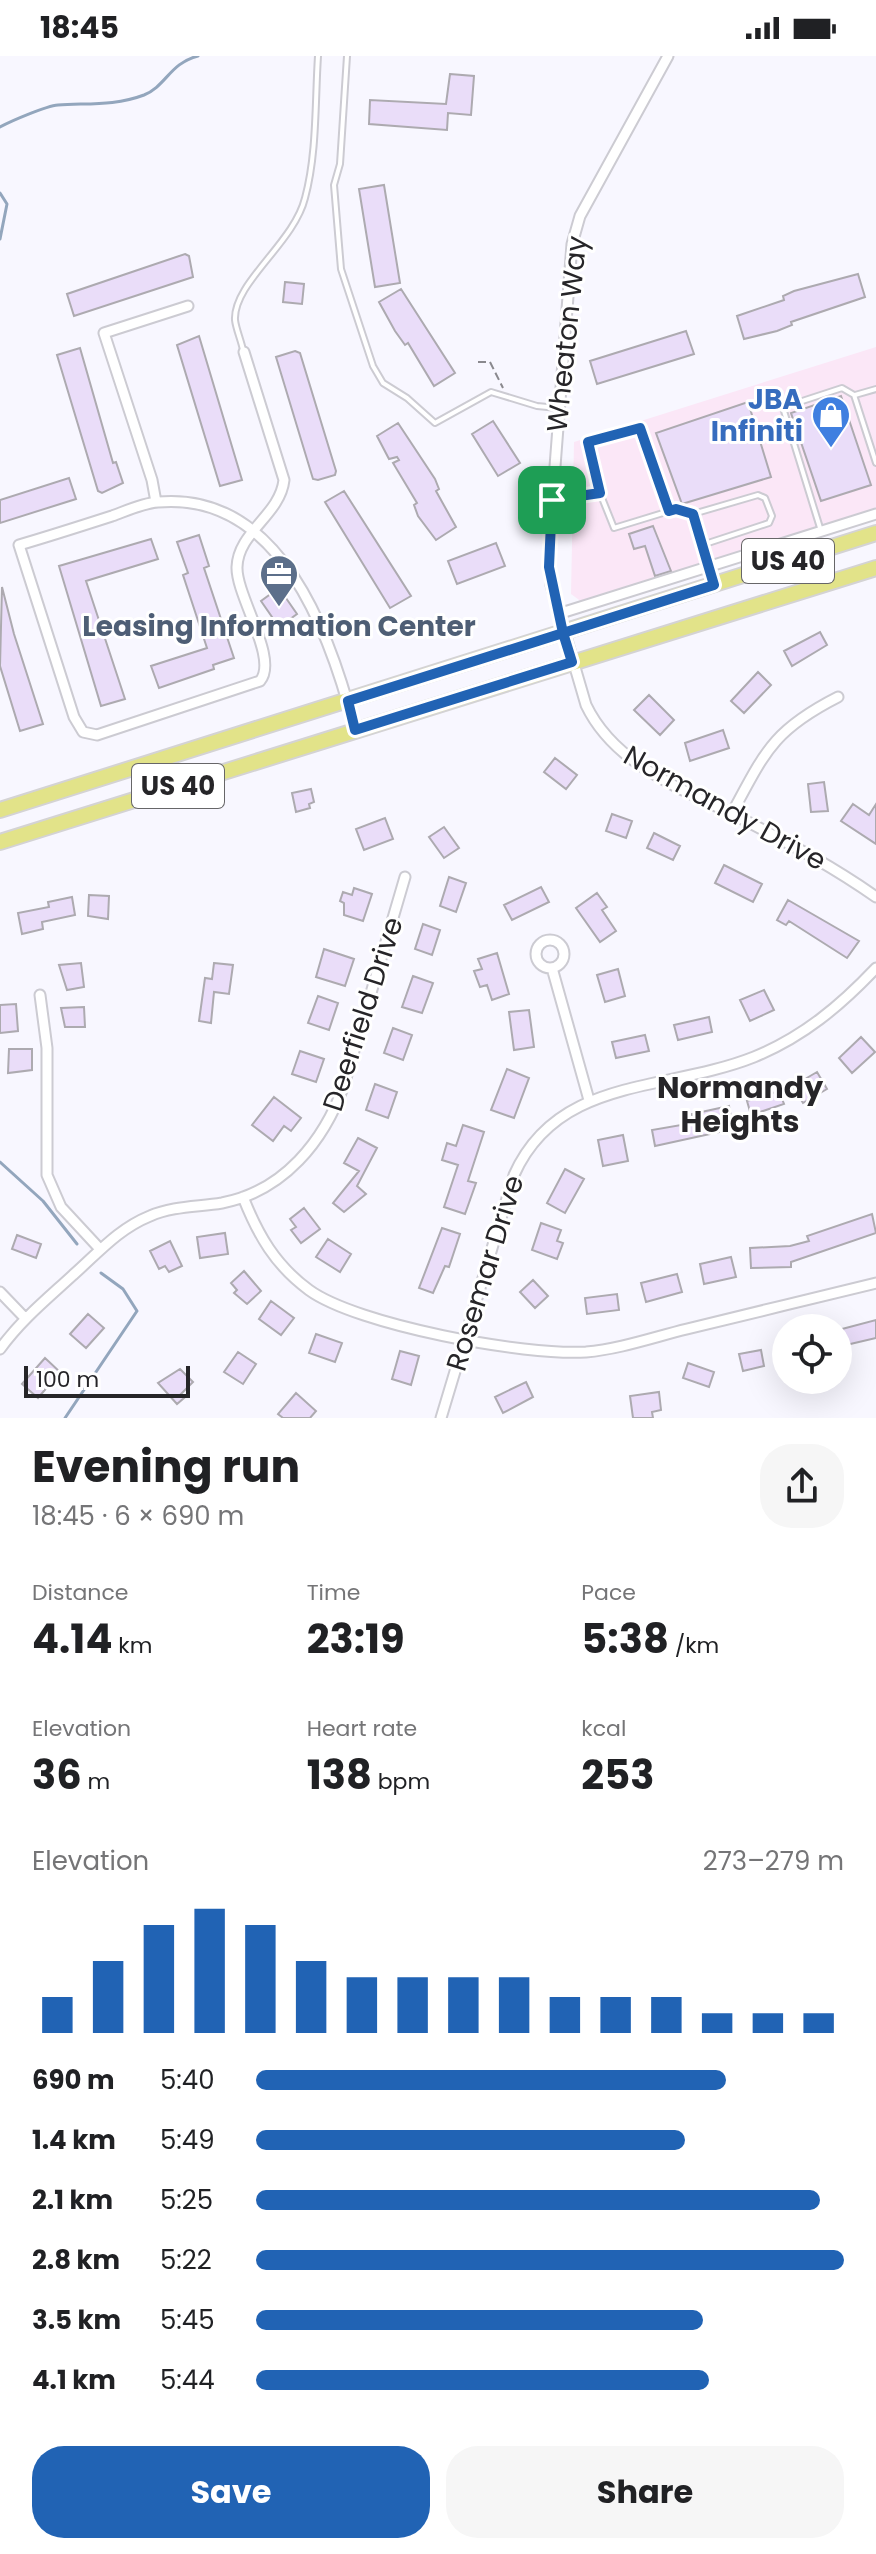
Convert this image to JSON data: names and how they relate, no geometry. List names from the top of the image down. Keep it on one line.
{"streets":{"main road":["US 40"],"street":["Wheaton Way","Normandy Drive","Deerfield Drive","Rosemar Drive"]},"crossings":[["Wheaton Way","US 40"],["Wheaton Way","Normandy Drive"],["US 40","Normandy Drive"]],"districts":["Normandy Heights"],"places":{"shop":["JBA Infiniti"],"office":["Leasing Information Center"]},"scale_bar":"100 m","page":{"status":"18:45","scale":"100 m","heading":["Evening run","18:45 · 6 × 690 m"],"stats":[["Distance","4.14 km"],["Time","23:19"],["Pace","5:38 /km"],["Elevation","36 m"],["Heart rate","138 bpm"],["kcal","253"]],"chart":["Elevation","273–279 m"],"list":[{"name":"690 m","note":"5:40"},{"name":"1.4 km","note":"5:49"},{"name":"2.1 km","note":"5:25"},{"name":"2.8 km","note":"5:22"},{"name":"3.5 km","note":"5:45"},{"name":"4.1 km","note":"5:44"}],"buttons":["Save","Share"]}}
